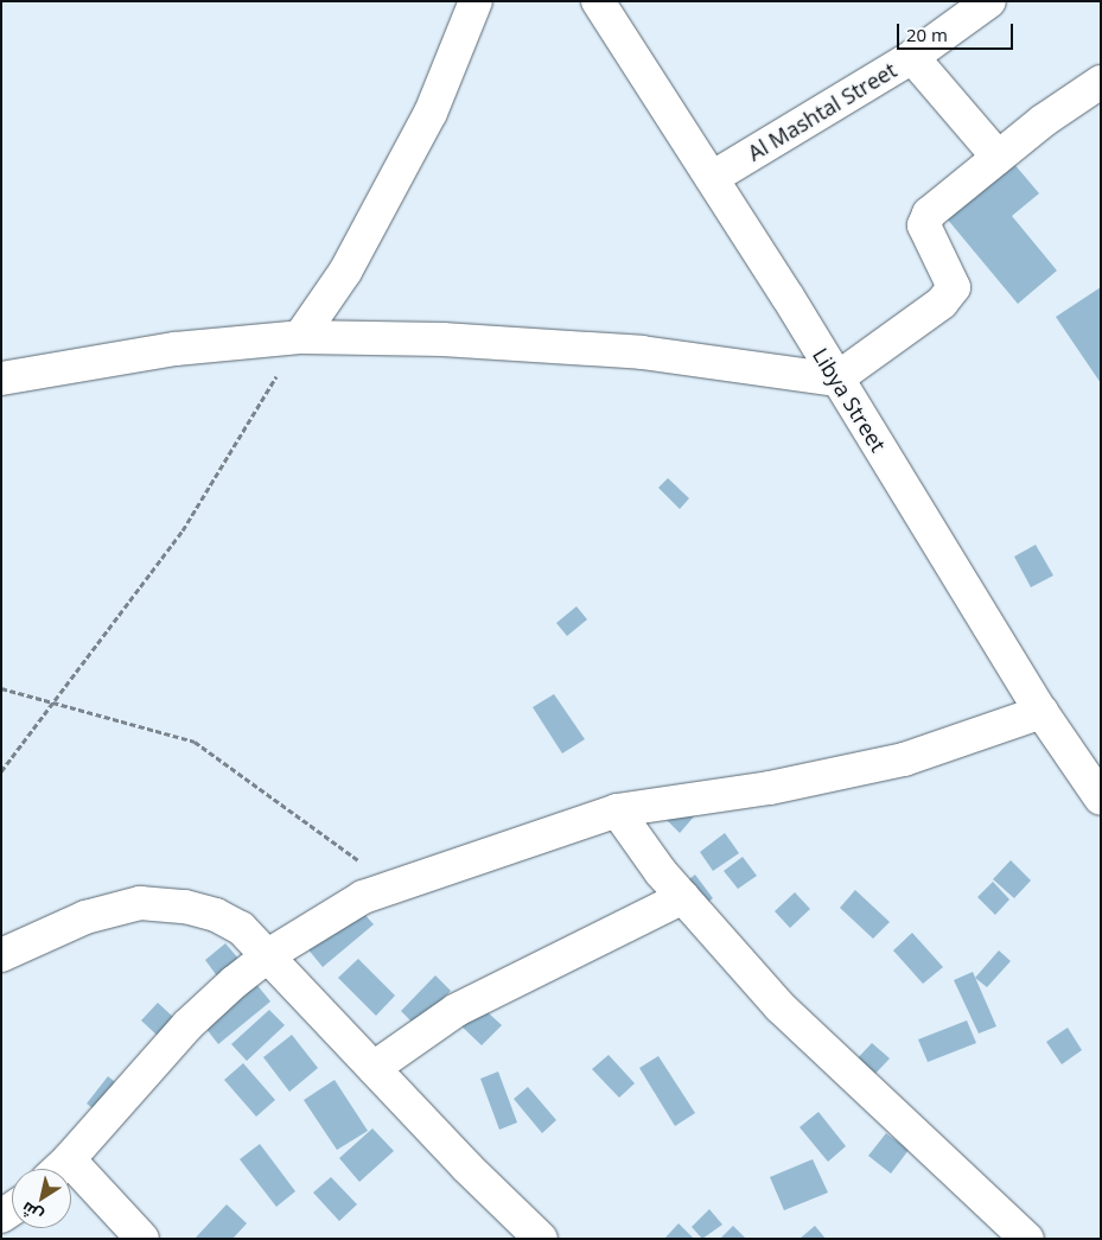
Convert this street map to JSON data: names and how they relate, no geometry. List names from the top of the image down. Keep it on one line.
{"streets":{"main road":["Al Mashtal Street","Libya Street"]},"crossings":[["Al Mashtal Street","Libya Street"]],"scale_bar":"20 m","north":"bottom left"}
